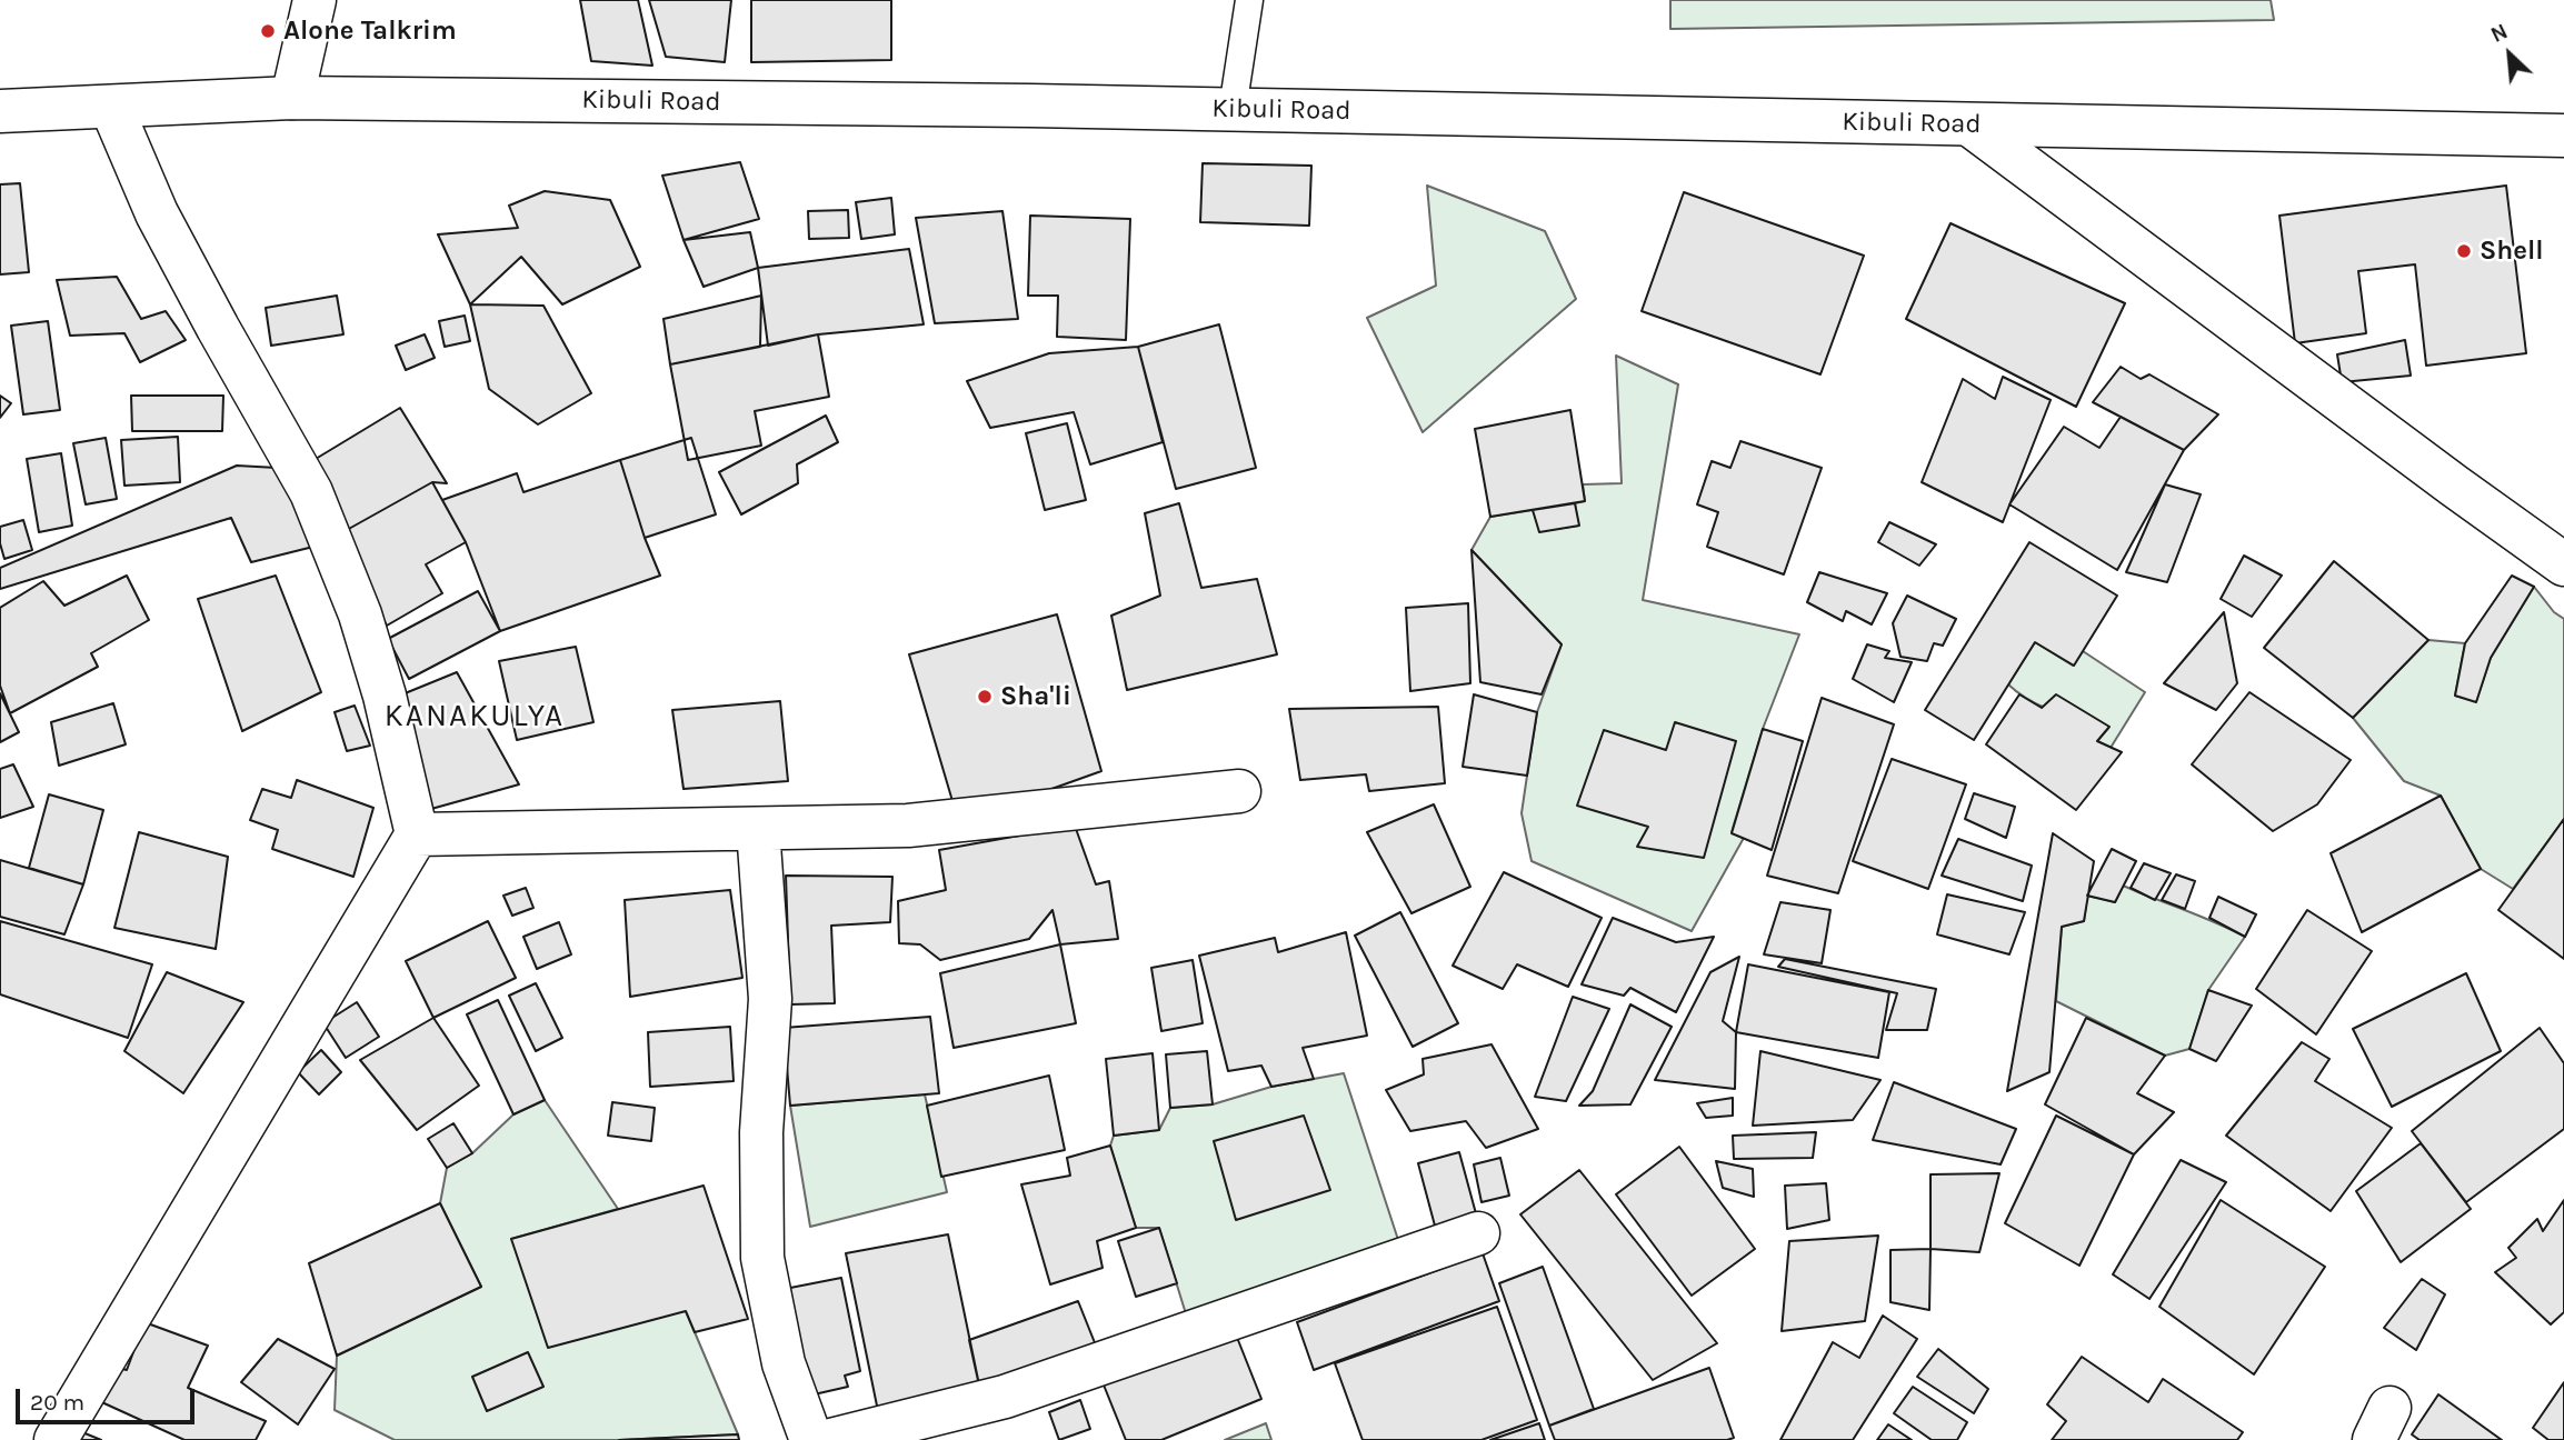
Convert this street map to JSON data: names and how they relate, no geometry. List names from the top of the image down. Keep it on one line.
{"streets":{"street":["Kibuli Road"]},"districts":["KANAKULYA"],"places":["Alone Talkrim","Shell","Sha'li"],"scale_bar":"20 m","north":"top left"}
